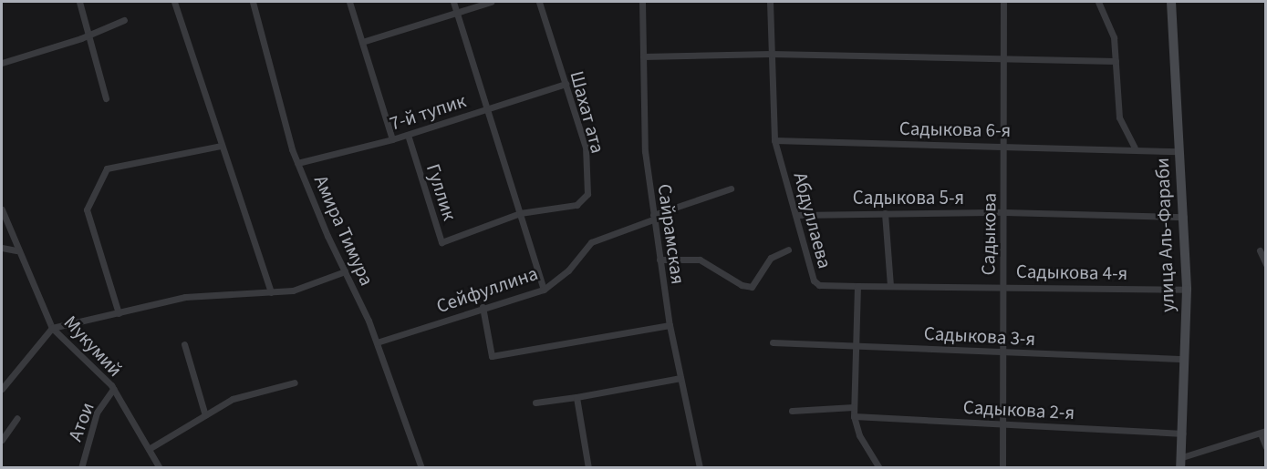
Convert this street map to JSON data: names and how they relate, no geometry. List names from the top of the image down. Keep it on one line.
{"streets":{"main road":["улица Аль-Фараби"],"street":["7-й тупик","Шахат ата","Садыкова 6-я","Гуллик","Садыкова 5-я","Абдуллаева","Амира Тимура","Сайрамская","Садыкова","Садыкова 4-я","Сейфуллина","Садыкова 3-я","Мукумий","Садыкова 2-я","Атои"]},"crossings":[["7-й тупик","Шахат ата"],["7-й тупик","Гуллик"],["7-й тупик","Амира Тимура"],["Шахат ата","Гуллик"],["Садыкова 6-я","Абдуллаева"],["Садыкова 6-я","Садыкова"],["Садыкова 6-я","улица Аль-Фараби"],["Садыкова 5-я","Абдуллаева"],["Садыкова 5-я","Садыкова"],["Садыкова 5-я","улица Аль-Фараби"],["Абдуллаева","Садыкова 4-я"],["Амира Тимура","Сейфуллина"],["Сайрамская","Сейфуллина"],["Садыкова","Садыкова 4-я"],["Садыкова","Садыкова 3-я"],["Садыкова","Садыкова 2-я"],["улица Аль-Фараби","Садыкова 4-я"],["улица Аль-Фараби","Садыкова 3-я"],["улица Аль-Фараби","Садыкова 2-я"],["Мукумий","Атои"]]}
